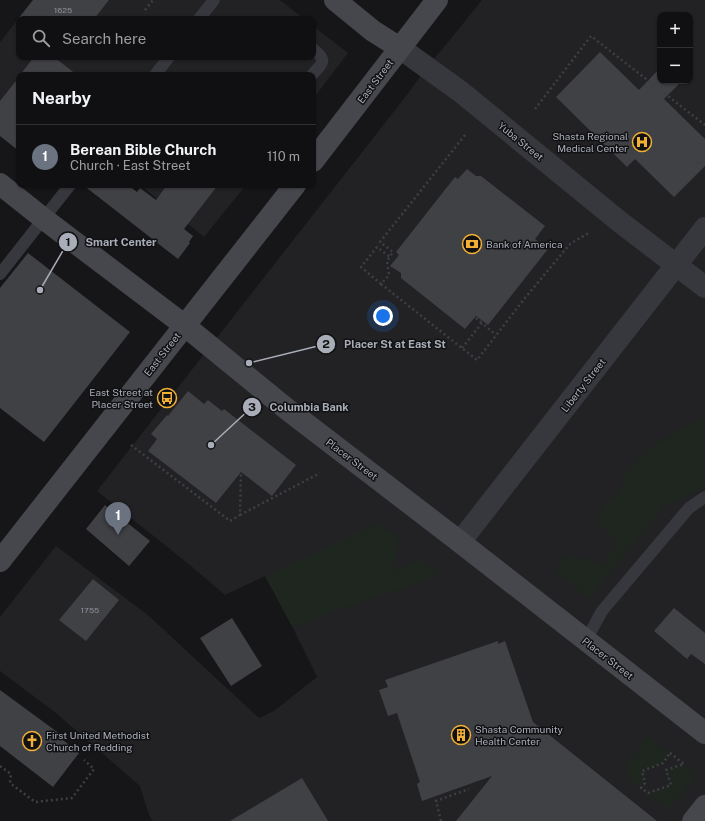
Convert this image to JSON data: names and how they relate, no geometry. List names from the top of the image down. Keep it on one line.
{"streets":{"main road":["East Street","Yuba Street","Placer Street"],"street":["Liberty Street"]},"crossings":[["East Street","Yuba Street"],["East Street","Placer Street"],["Yuba Street","Liberty Street"],["Liberty Street","Placer Street"]],"places":{"hospital":["Shasta Regional Medical Center"],"bank":["Bank of America"],"other":["Smart Center","Placer St at East St","Columbia Bank"],"bus stop":["East Street at Placer Street"],"building":["Shasta Community Health Center"],"church":["First United Methodist Church of Redding"]},"house_numbers":["1625","1755"],"page":{"map_buttons":["+","−"],"search":"Search here","heading":"Nearby","list":[{"mark":"1","name":"Berean Bible Church","note":"Church · East Street","value":"110 m"}],"pins":"1"}}
